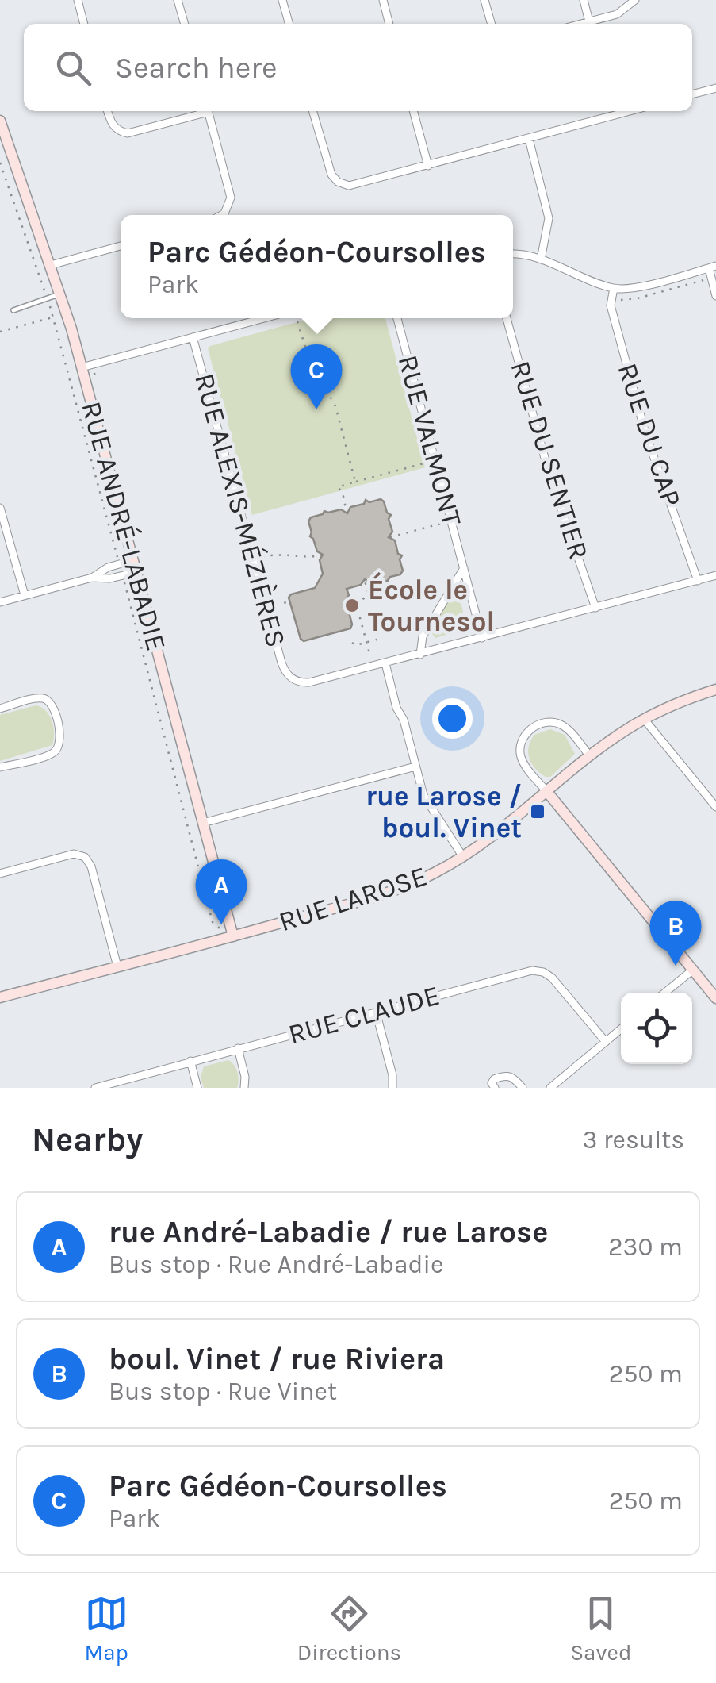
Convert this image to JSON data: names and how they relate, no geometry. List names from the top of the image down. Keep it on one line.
{"streets":{"street":["RUE DU CAP","RUE VALMONT","RUE DU SENTIER","RUE ALEXIS-MÉZIÈRES","RUE ANDRÉ-LABADIE","RUE LAROSE","RUE CLAUDE"]},"crossings":[["RUE ANDRÉ-LABADIE","RUE LAROSE"]],"places":{"other":["École le Tournesol"],"transit":["rue Larose / boul. Vinet"]},"page":{"search":"Search here","popup":["Parc Gédéon-Coursolles","Park"],"pins":["C","A","B"],"heading":["Nearby","3 results"],"list":[{"mark":"A","name":"rue André-Labadie / rue Larose","note":"Bus stop · Rue André-Labadie","value":"230 m"},{"mark":"B","name":"boul. Vinet / rue Riviera","note":"Bus stop · Rue Vinet","value":"250 m"},{"mark":"C","name":"Parc Gédéon-Coursolles","note":"Park","value":"250 m"}],"nav":["Map","Directions","Saved"]}}
